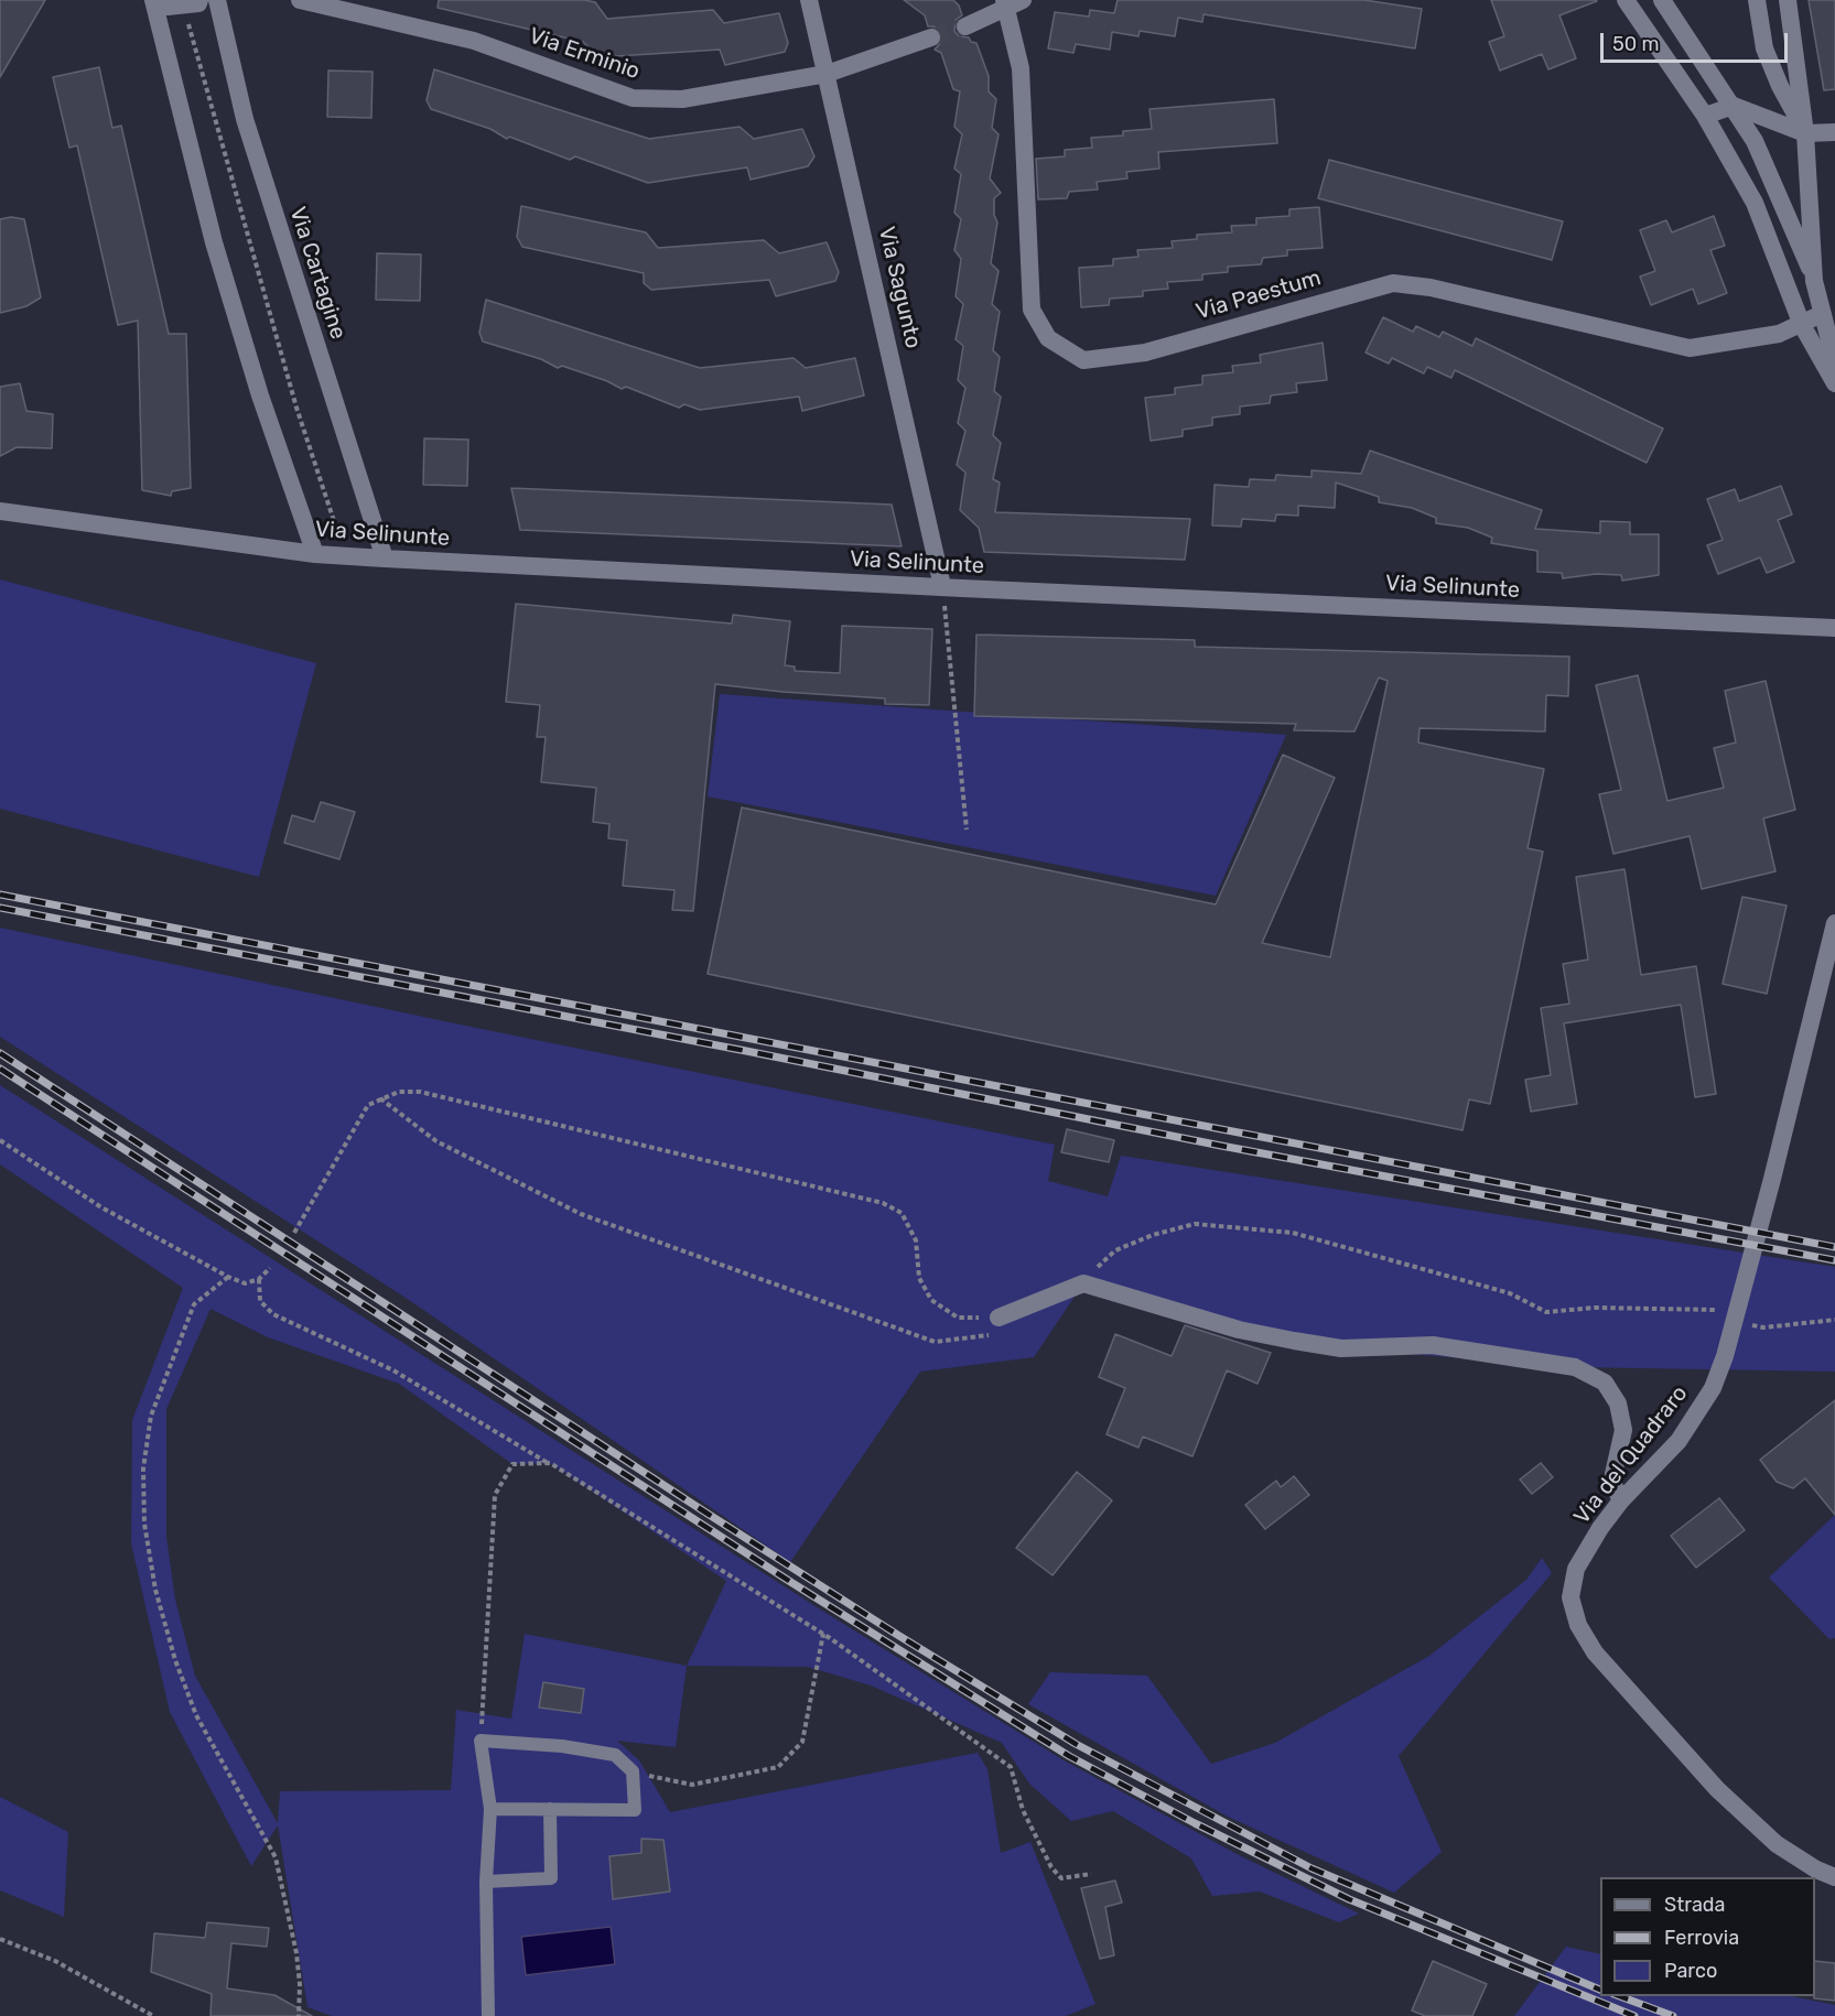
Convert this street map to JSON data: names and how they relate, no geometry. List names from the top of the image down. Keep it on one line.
{"streets":{"street":["Via Erminio","Via Cartagine","Via Sagunto","Via Paestum","Via Selinunte","Via del Quadraro"]},"crossings":[["Via Erminio","Via Sagunto"],["Via Cartagine","Via Selinunte"],["Via Sagunto","Via Selinunte"]],"legend":["Strada","Ferrovia","Parco"],"scale_bar":"50 m"}
